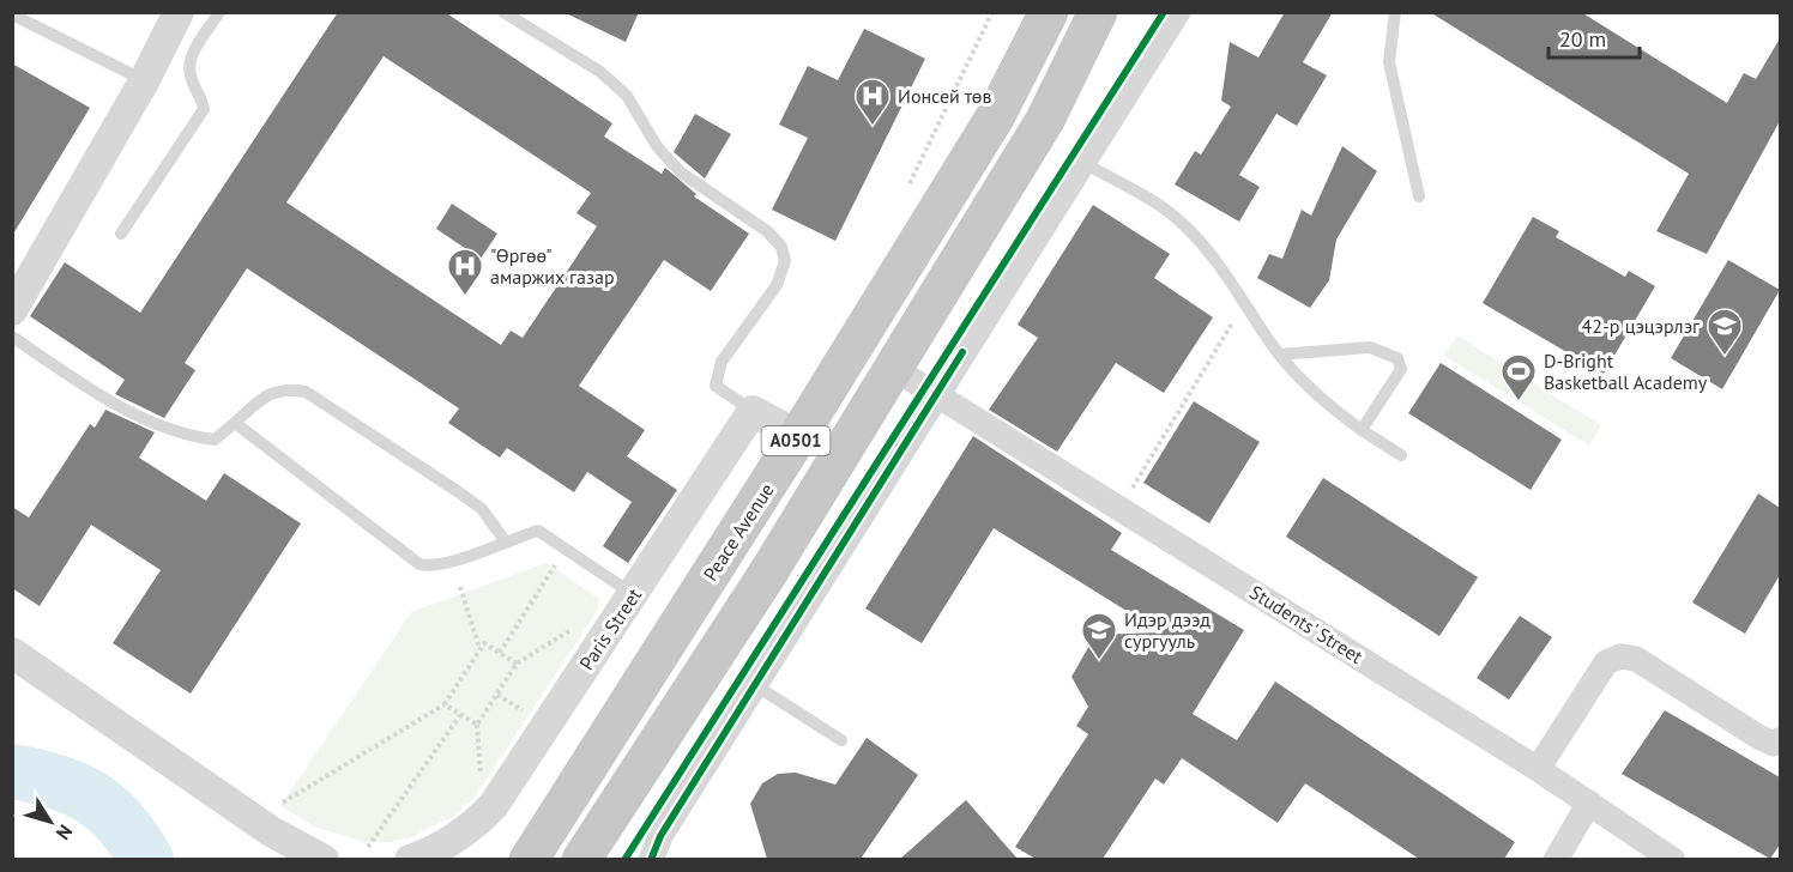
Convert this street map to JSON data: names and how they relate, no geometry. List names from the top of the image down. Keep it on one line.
{"streets":{"highway":["A0501","Peace Avenue"],"street":["Students' Street","Paris Street"]},"crossings":[["A0501","Students' Street"]],"places":{"hospital":["Ионсей төв","\"Өргөө\" амаржих газар"],"school or university":["42-р цэцэрлэг","Идэр дээд сургууль"],"sports":["D-Bright Basketball Academy"]},"scale_bar":"20 m","north":"bottom right"}
